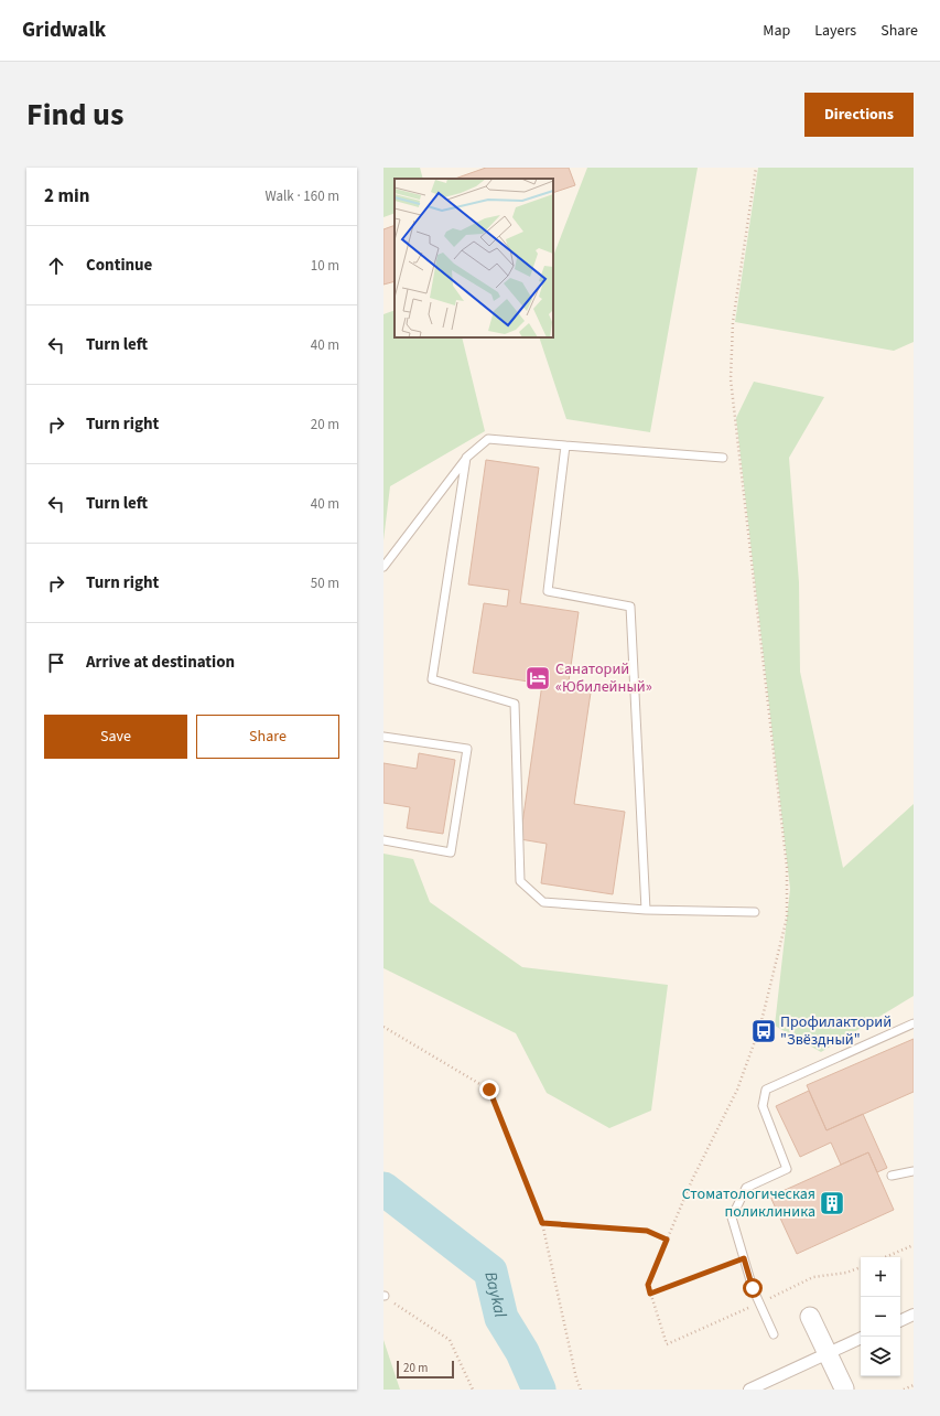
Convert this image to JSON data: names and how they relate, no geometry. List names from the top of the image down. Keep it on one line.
{"water":["Baykal"],"places":{"hotel":["Санаторий «Юбилейный»"],"bus stop":["Профилакторий \"Звёздный\""],"building":["Стоматологическая поликлиника"]},"scale_bar":"20 m","page":{"header":"Gridwalk","nav":["Map","Layers","Share"],"title":"Find us","buttons":["Directions",["Save","Share"]],"heading":["2 min","Walk · 160 m"],"list":[["Continue","10 m"],["Turn left","40 m"],["Turn right","20 m"],["Turn left","40 m"],["Turn right","50 m"],"Arrive at destination"],"map_buttons":["+","−"],"scale":"20 m"}}
